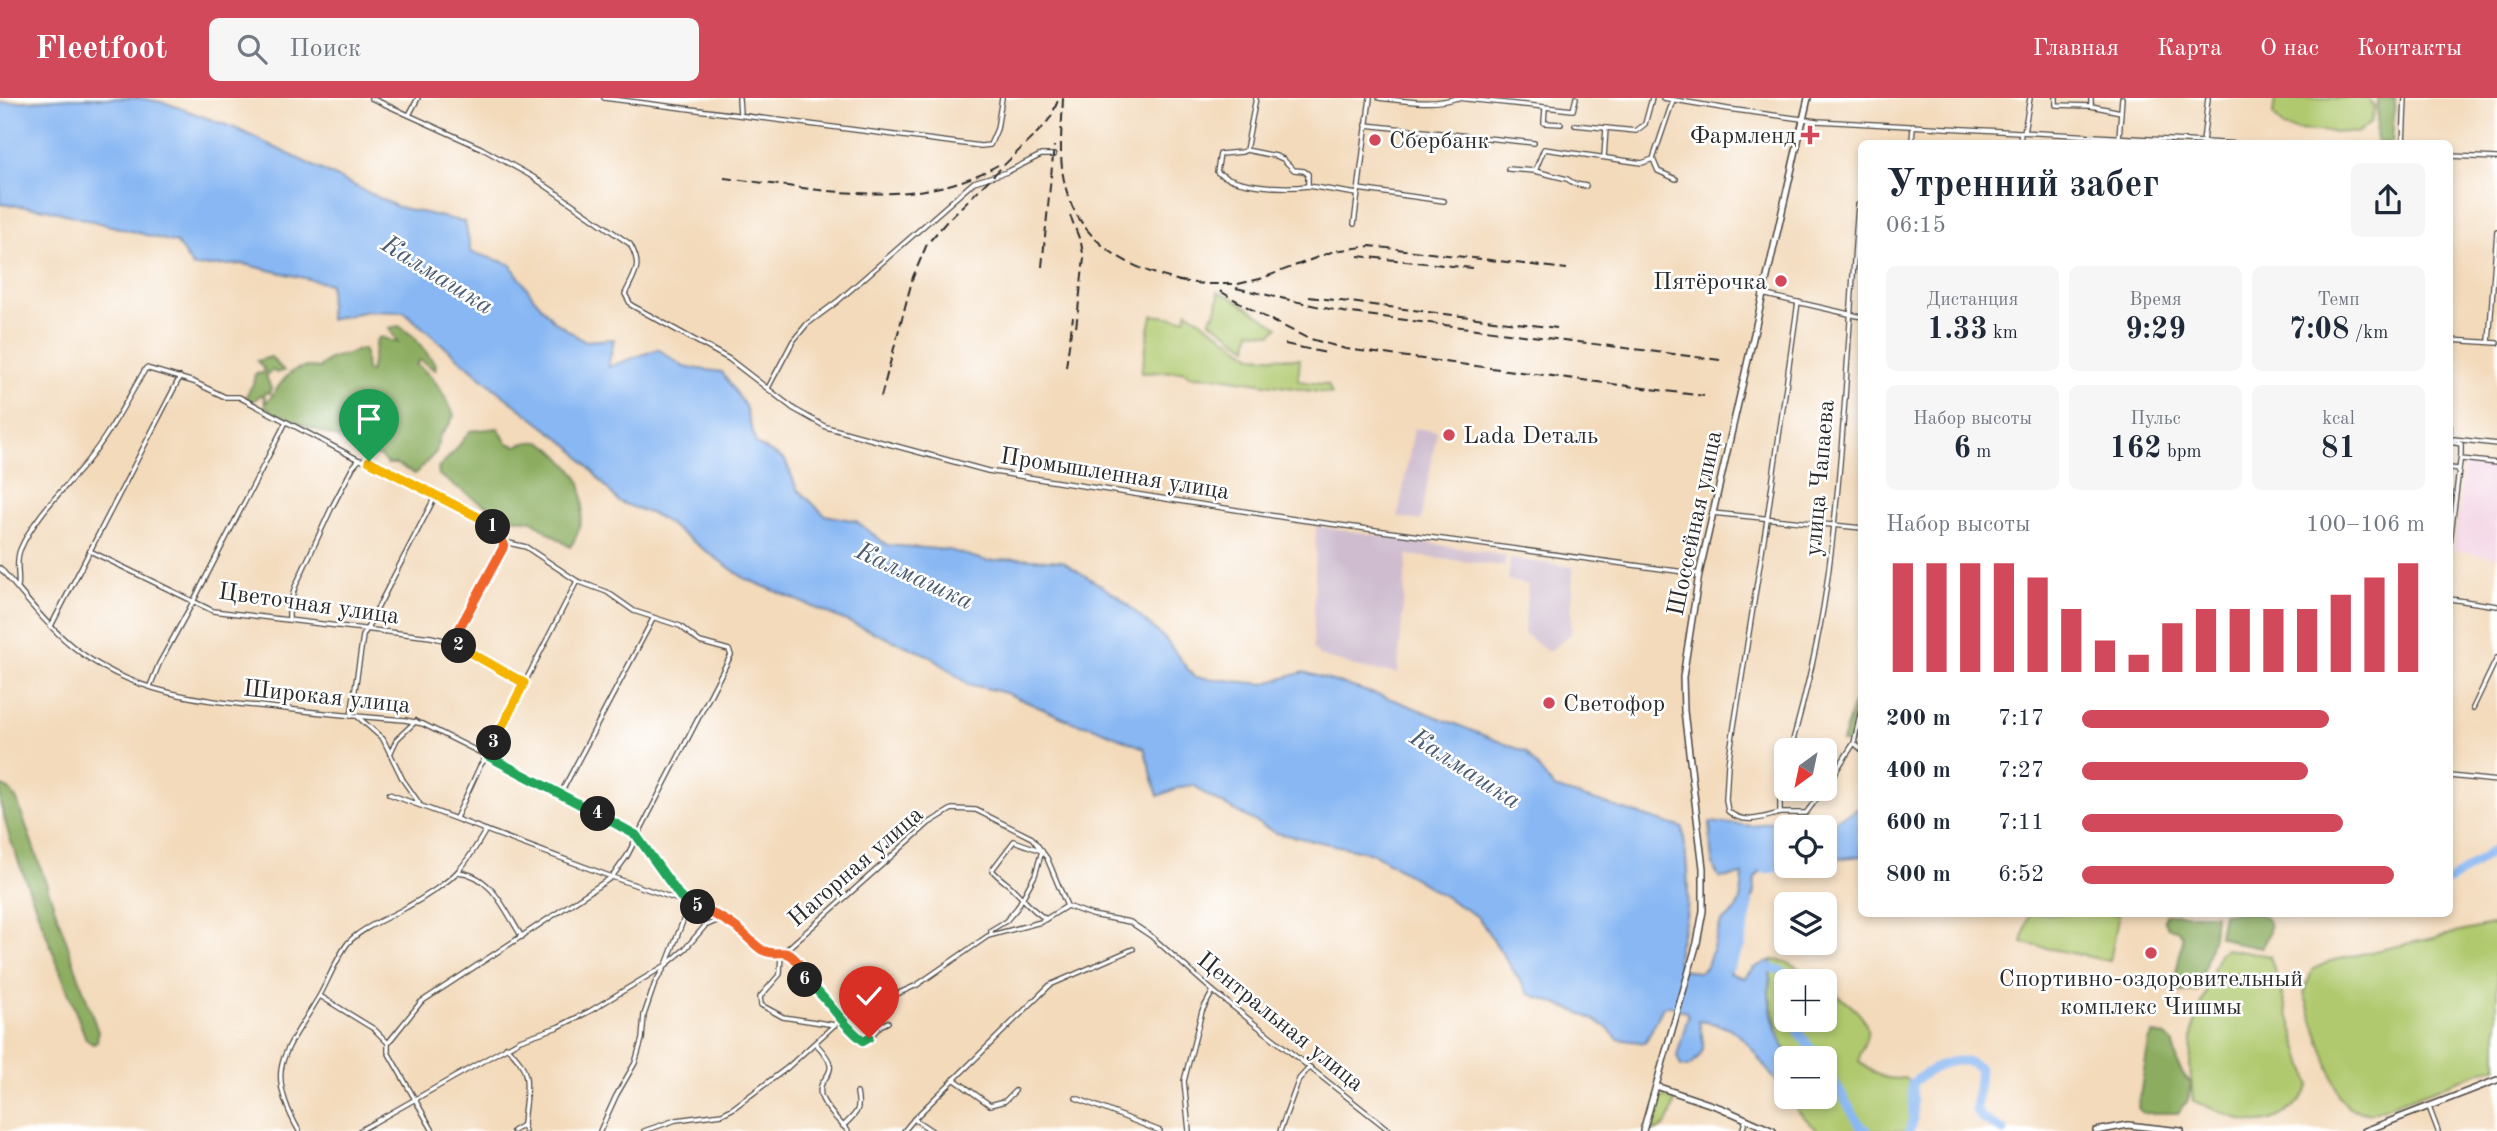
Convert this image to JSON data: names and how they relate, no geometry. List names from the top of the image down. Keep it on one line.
{"streets":{"main road":["Шоссейная улица"],"street":["Промышленная улица","улица Чапаева","Цветочная улица","Широкая улица","Нагорная улица","Центральная улица"]},"crossings":[["Промышленная улица","Шоссейная улица"],["Нагорная улица","Центральная улица"]],"water":["Калмашка"],"places":{"health":["Фармленд"],"other":["Сбербанк","Пятёрочка","Lada Dеталь","Светофор","Спортивно-оздоровительный комплекс Чишмы"]},"north":"bottom left","page":{"header":"Fleetfoot","search":"Поиск","nav":["Главная","Карта","О нас","Контакты"],"heading":["Утренний забег","06:15"],"stats":[["Дистанция","1.33 km"],["Время","9:29"],["Темп","7:08 /km"],["Набор высоты","6 m"],["Пульс","162 bpm"],["kcal","81"]],"chart":["Набор высоты","100–106 m"],"pins":["1","2","3","4","5","6"],"list":[{"name":"200 m","note":"7:17"},{"name":"400 m","note":"7:27"},{"name":"600 m","note":"7:11"},{"name":"800 m","note":"6:52"}],"map_buttons":["+","−"]}}
